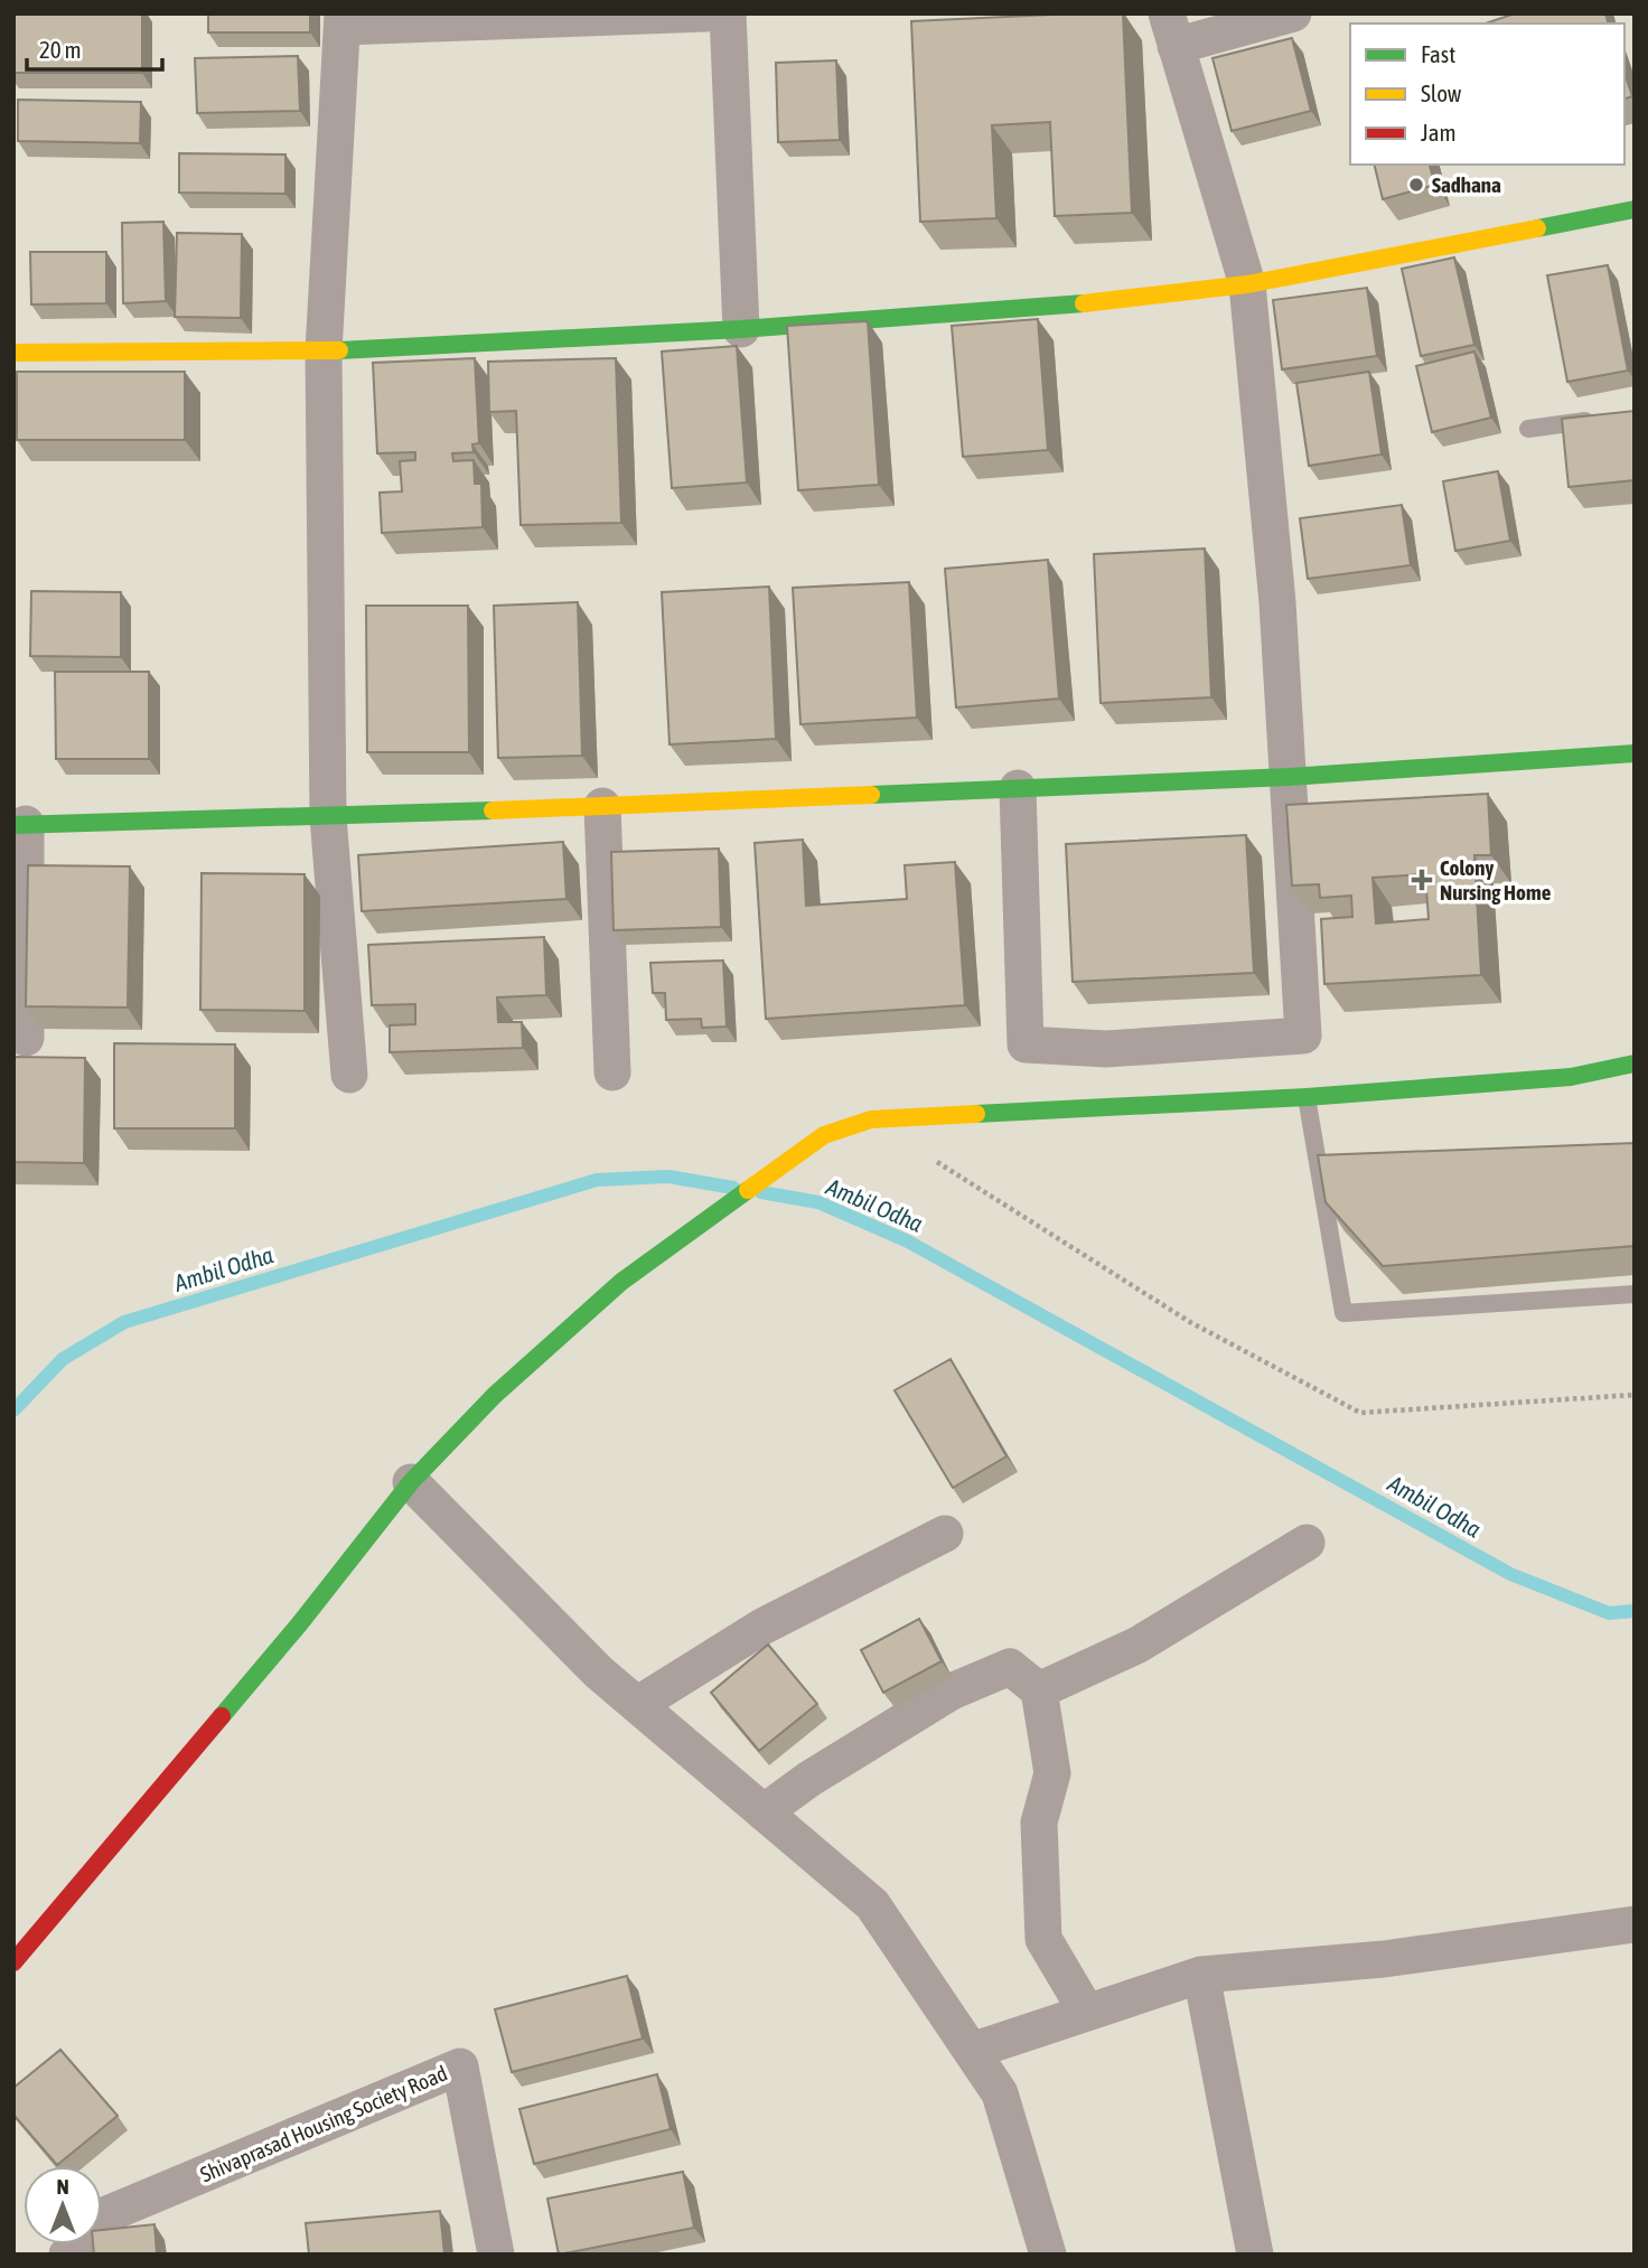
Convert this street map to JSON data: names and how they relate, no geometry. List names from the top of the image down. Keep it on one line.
{"streets":{"street":["Shivaprasad Housing Society Road"]},"water":["Ambil Odha"],"places":{"other":["Sadhana"],"health":["Colony Nursing Home"]},"legend":["Fast","Slow","Jam"],"scale_bar":"20 m","north":"top"}
